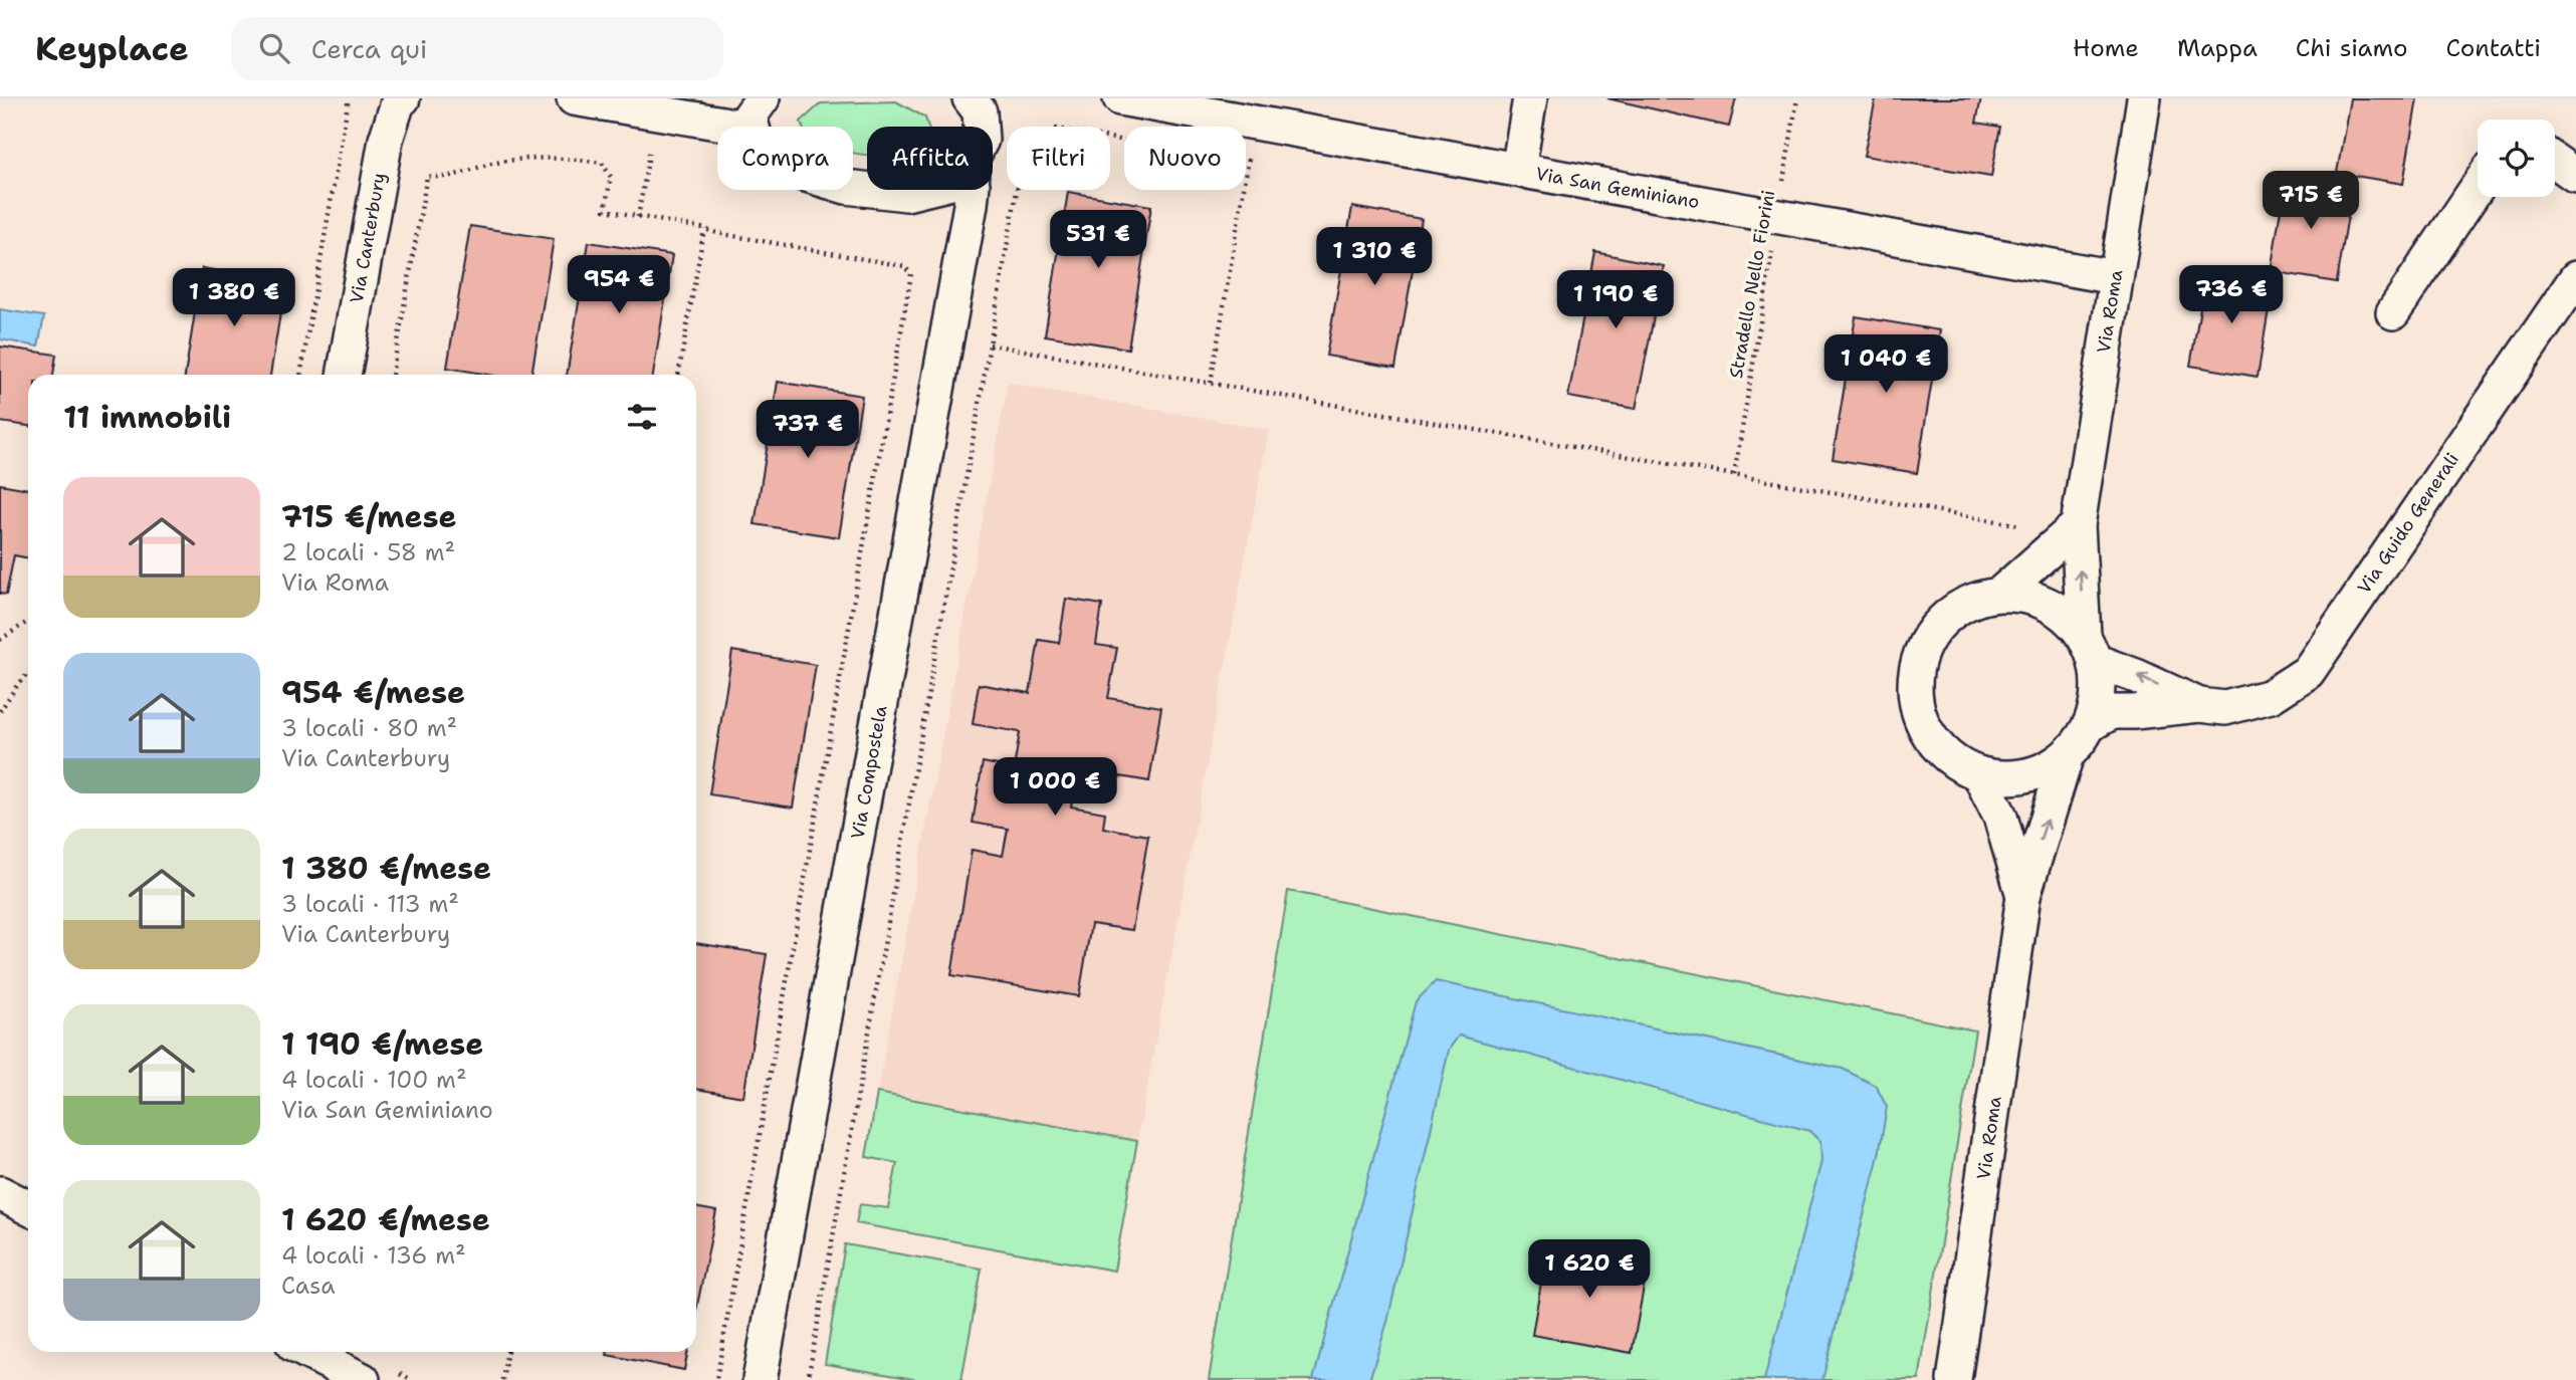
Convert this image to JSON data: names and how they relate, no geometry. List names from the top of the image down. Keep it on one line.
{"streets":{"street":["Via San Geminiano","Via Canterbury","Via Roma","Via Guido Generali","Via Compostela"],"path":["Stradello Nello Fiorini"]},"crossings":[["Via San Geminiano","Stradello Nello Fiorini"],["Via San Geminiano","Via Roma"],["Via Roma","Via Guido Generali"]],"page":{"header":"Keyplace","search":"Cerca qui","nav":["Home","Mappa","Chi siamo","Contatti"],"chip":["Compra","Affitta","Filtri","Nuovo"],"price":["715 €","531 €","1 310 €","954 €","736 €","1 380 €","1 190 €","1 040 €","737 €","1 000 €","1 620 €"],"heading":"11 immobili","list":[{"name":"715 €/mese","note":"2 locali · 58 m² · Via Roma"},{"name":"954 €/mese","note":"3 locali · 80 m² · Via Canterbury"},{"name":"1 380 €/mese","note":"3 locali · 113 m² · Via Canterbury"},{"name":"1 190 €/mese","note":"4 locali · 100 m² · Via San Geminiano"},{"name":"1 620 €/mese","note":"4 locali · 136 m² · Casa"}]}}
